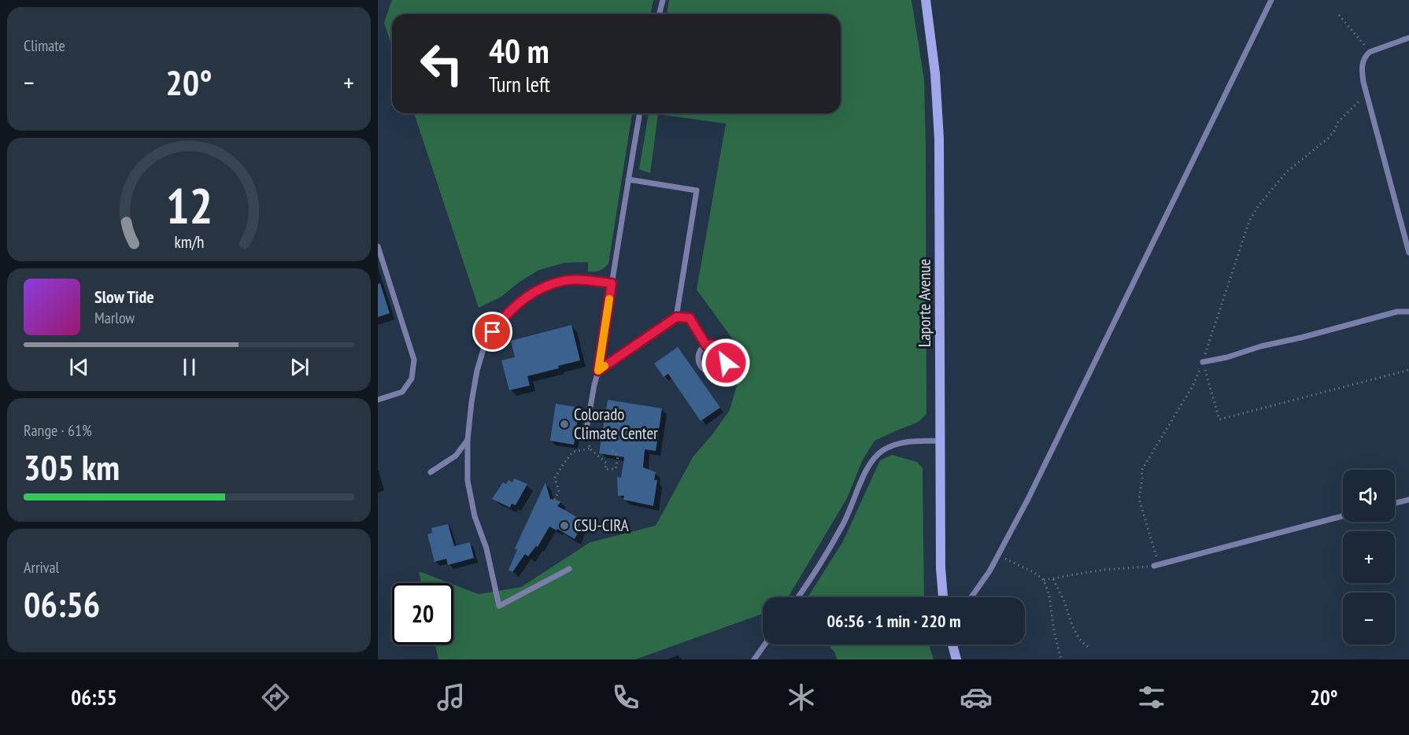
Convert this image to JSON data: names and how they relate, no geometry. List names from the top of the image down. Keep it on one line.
{"streets":{"street":["Laporte Avenue"]},"places":["Colorado Climate Center","CSU-CIRA"],"page":{"tile":["Climate",["Range · 61%","305 km"],["Arrival","06:56"]],"turn":["40 m","Turn left"],"heat":["−","20°","+"],"song":["Slow Tide","Marlow"],"map_buttons":["+","−"],"limit":"20","trip":"06:56 · 1 min · 220 m","tabs":["06:55","20°"],"gauge":["12","km/h"]}}
